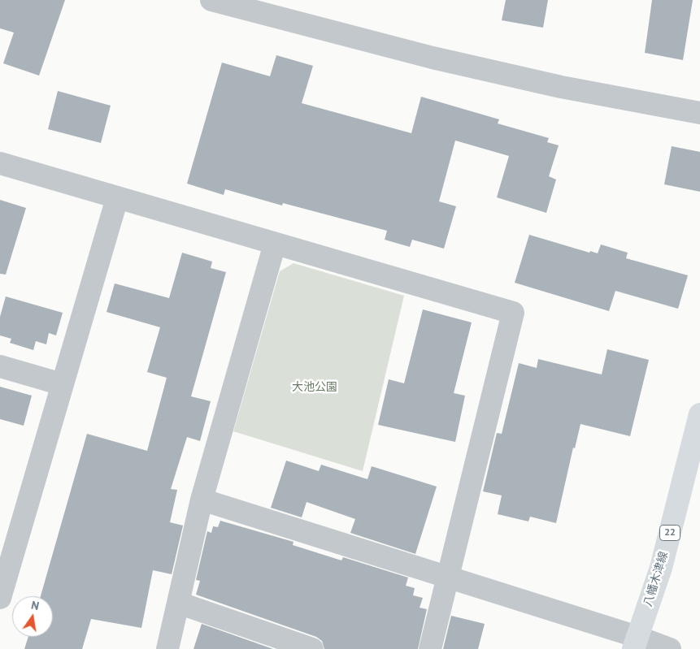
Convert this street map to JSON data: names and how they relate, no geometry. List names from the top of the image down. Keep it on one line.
{"streets":{"main road":["22","八幡木津線"]},"parks":["大池公園"],"north":"top"}
